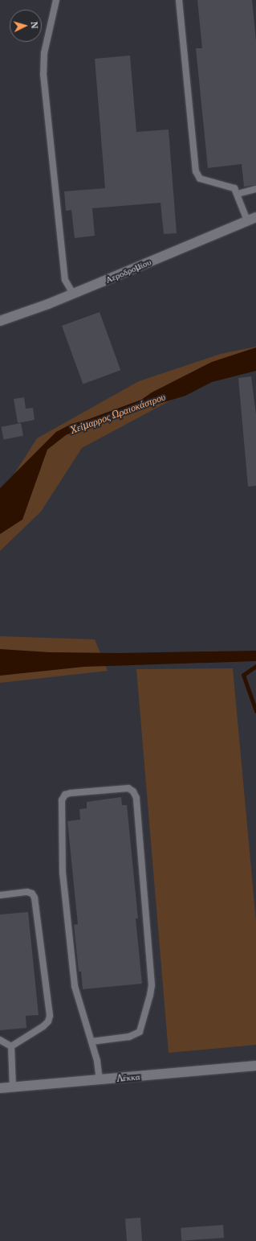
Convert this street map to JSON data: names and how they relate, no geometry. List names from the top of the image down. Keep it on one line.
{"streets":{"street":["Αεροδρομίου","Λέκκα"]},"water":["Χείμαρρος Ωραιοκάστρου"],"north":"right"}
